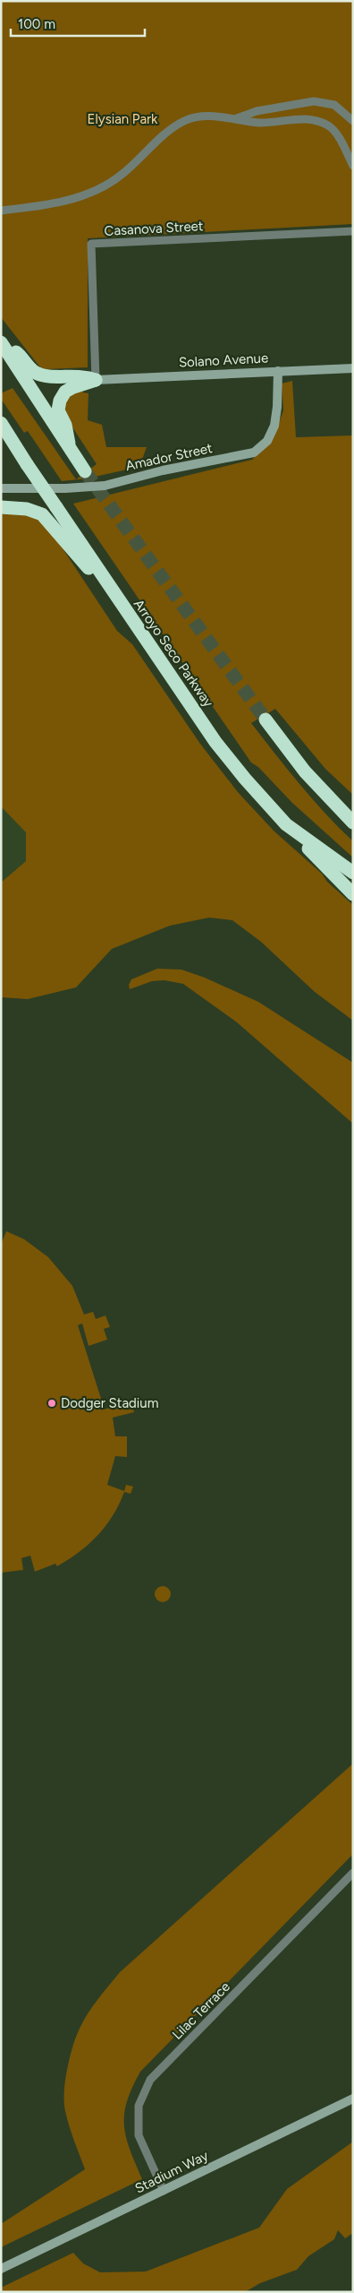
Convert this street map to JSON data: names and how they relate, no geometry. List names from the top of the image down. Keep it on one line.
{"streets":{"highway":["Arroyo Seco Parkway"],"main road":["Solano Avenue","Amador Street","Stadium Way"],"street":["Casanova Street","Lilac Terrace"]},"crossings":[["Casanova Street","Solano Avenue"],["Solano Avenue","Amador Street"],["Lilac Terrace","Stadium Way"]],"parks":["Elysian Park"],"places":["Dodger Stadium"],"scale_bar":"100 m"}
